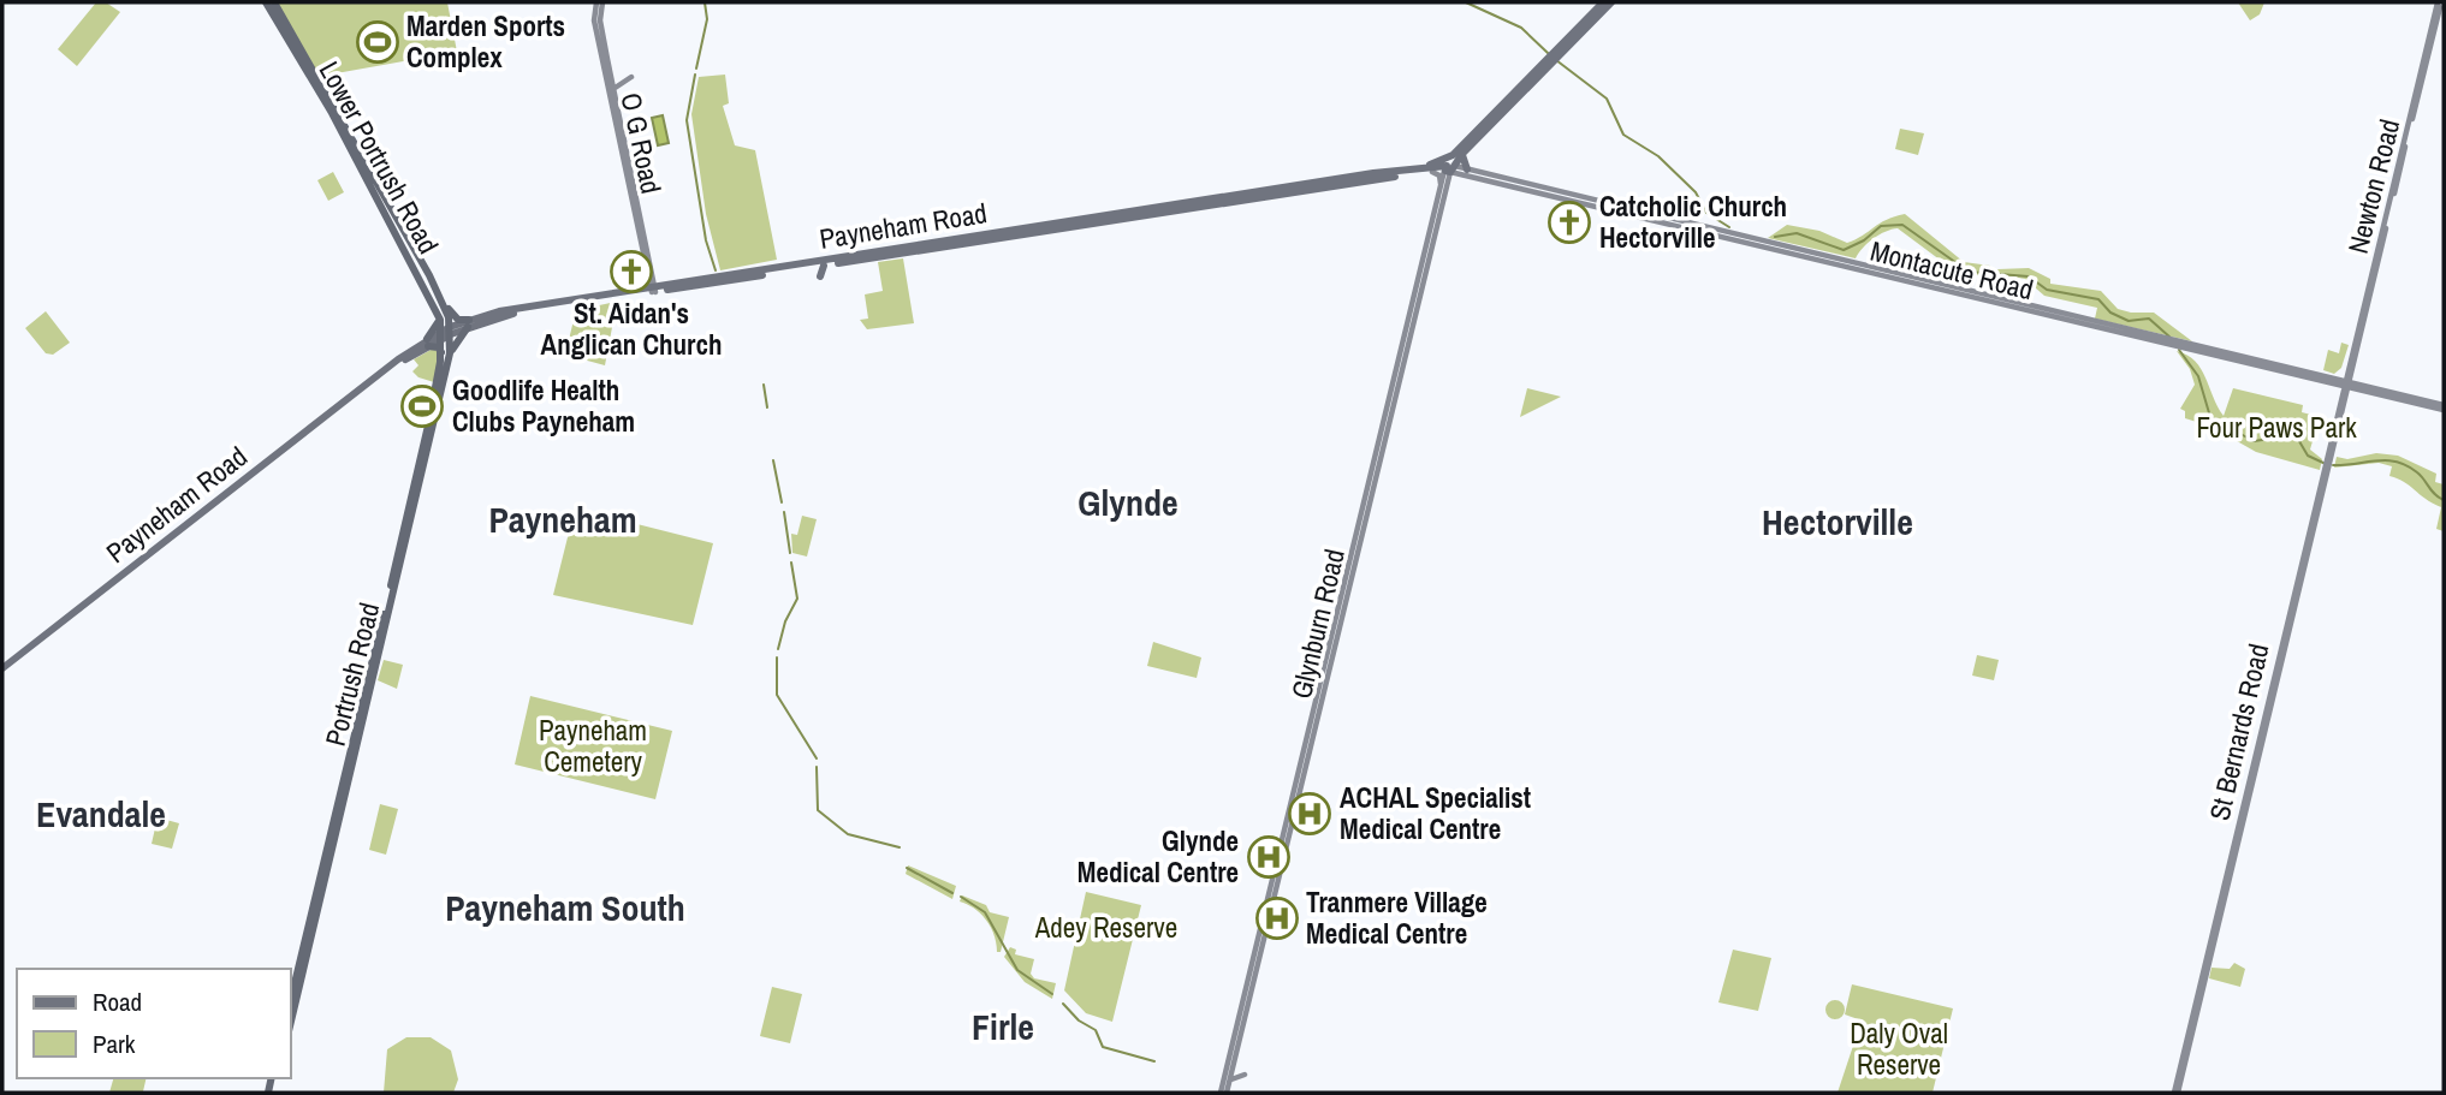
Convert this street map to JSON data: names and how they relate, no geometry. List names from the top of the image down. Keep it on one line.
{"streets":{"highway":["Lower Portrush Road","Portrush Road"],"main road":["O G Road","Newton Road","Payneham Road","Montacute Road","Glynburn Road","St Bernards Road"]},"crossings":[["O G Road","Payneham Road"],["Lower Portrush Road","Payneham Road"],["Lower Portrush Road","Portrush Road"],["Newton Road","Montacute Road"],["Newton Road","St Bernards Road"],["Payneham Road","Montacute Road"],["Payneham Road","Glynburn Road"],["Payneham Road","Portrush Road"],["Montacute Road","Glynburn Road"],["Montacute Road","St Bernards Road"]],"districts":["Glynde","Payneham","Hectorville","Evandale","Payneham South","Firle"],"parks":["Four Paws Park","Payneham Cemetery","Adey Reserve","Daly Oval Reserve"],"places":{"sports":["Marden Sports Complex","Goodlife Health Clubs Payneham"],"church":["Catcholic Church Hectorville","St. Aidan's Anglican Church"],"hospital":["ACHAL Specialist Medical Centre","Glynde Medical Centre","Tranmere Village Medical Centre"]},"legend":["Road","Park"]}
